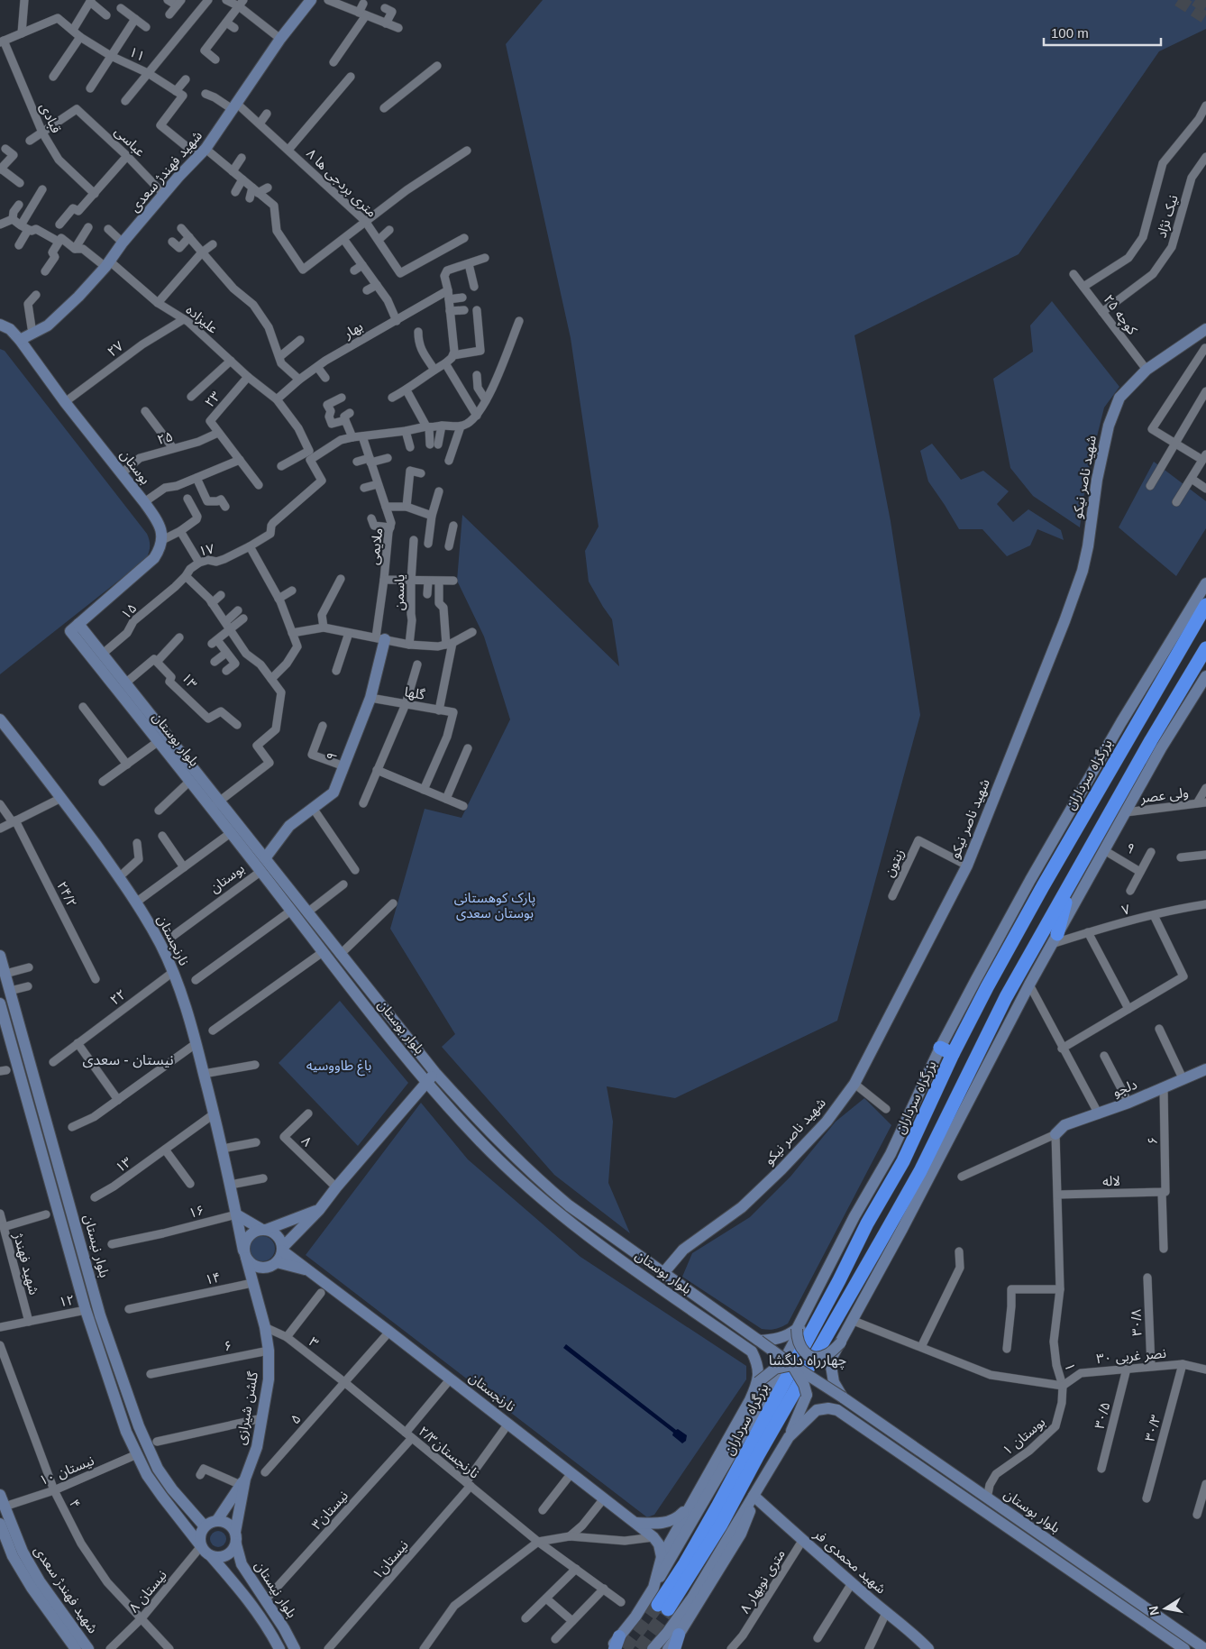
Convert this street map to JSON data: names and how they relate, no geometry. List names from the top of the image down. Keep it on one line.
{"streets":{"highway":["بزرگراه سرداران"],"main road":["شهید فهندژ سعدی","بوستان","شهید ناصر نیکو","بلوار بوستان","۹","نارنجستان","دلجو","بلوار نیستان","گلشن شیرازی","شهید محمدی فر"],"street":["۱۱","قبادی","عباسی","۸ متری بردجی ها","نیک نژاد","کوچه ۲۵","علیزاده","بهار","۲۷","۲۳","۲۵","ملایمی","۱۷","یاسمن","۱۵","۱۳","گلها","ولی عصر","زیتون","۲۴/۲","۷","۲۲","۶","۸","لاله","۱۶","شهید فهندژ","۱۴","۱۲","۳۰/۸","۳","نصر غربی ۳۰","۱","۳۰/۵","۵","۳۰/۳","بوستان ۱","۲/۳نارنجستان","نیستان ۱۰","۴","۳نیستان","۱نیستان","۸ متری نوبهار","نیستان ۸"]},"crossings":[["قبادی","عباسی"],["عباسی","شهید فهندژ سعدی"],["شهید فهندژ سعدی","۸ متری بردجی ها"],["شهید فهندژ سعدی","علیزاده"],["شهید فهندژ سعدی","بوستان"],["شهید فهندژ سعدی","نیستان ۱۰"],["نیک نژاد","کوچه ۲۵"],["کوچه ۲۵","شهید ناصر نیکو"],["علیزاده","بهار"],["علیزاده","۲۷"],["علیزاده","۲۳"],["۲۷","بوستان"],["۲۳","۲۵"],["۲۵","بوستان"],["بوستان","بلوار بوستان"],["شهید ناصر نیکو","بلوار بوستان"],["شهید ناصر نیکو","زیتون"],["ملایمی","۹"],["۱۷","۱۵"],["۱۵","بلوار بوستان"],["۱۳","نارنجستان"],["گلها","۹"],["بلوار بوستان","۹"],["بلوار بوستان","بوستان ۱"],["نارنجستان","۲۲"],["نارنجستان","۱۶"],["نارنجستان","گلشن شیرازی"],["نارنجستان","۵"],["نارنجستان","۳نیستان"],["نارنجستان","۱نیستان"],["دلجو","۶"],["دلجو","۱"],["۶","لاله"],["۶","گلشن شیرازی"],["لاله","۱"],["بلوار نیستان","۱۲"],["بلوار نیستان","گلشن شیرازی"],["بلوار نیستان","نیستان ۱۰"],["بلوار نیستان","۳نیستان"],["بلوار نیستان","نیستان ۸"],["شهید فهندژ","۱۲"],["۱۴","گلشن شیرازی"],["۳۰/۸","نصر غربی ۳۰"],["۳","گلشن شیرازی"],["۳","۵"],["۳","۲/۳نارنجستان"],["نصر غربی ۳۰","۱"],["نصر غربی ۳۰","۳۰/۵"],["نصر غربی ۳۰","۳۰/۳"],["نصر غربی ۳۰","بوستان ۱"],["۱","بوستان ۱"],["گلشن شیرازی","نیستان ۸"],["۵","۲/۳نارنجستان"],["۲/۳نارنجستان","۳نیستان"],["۲/۳نارنجستان","۱نیستان"],["نیستان ۱۰","۴"],["۴","نیستان ۸"],["شهید محمدی فر","۸ متری نوبهار"]],"districts":["نیستان - سعدی","چهارراه دلگشا"],"parks":["پارک کوهستانی بوستان سعدی","باغ طاووسیه"],"scale_bar":"100 m","north":"left"}
